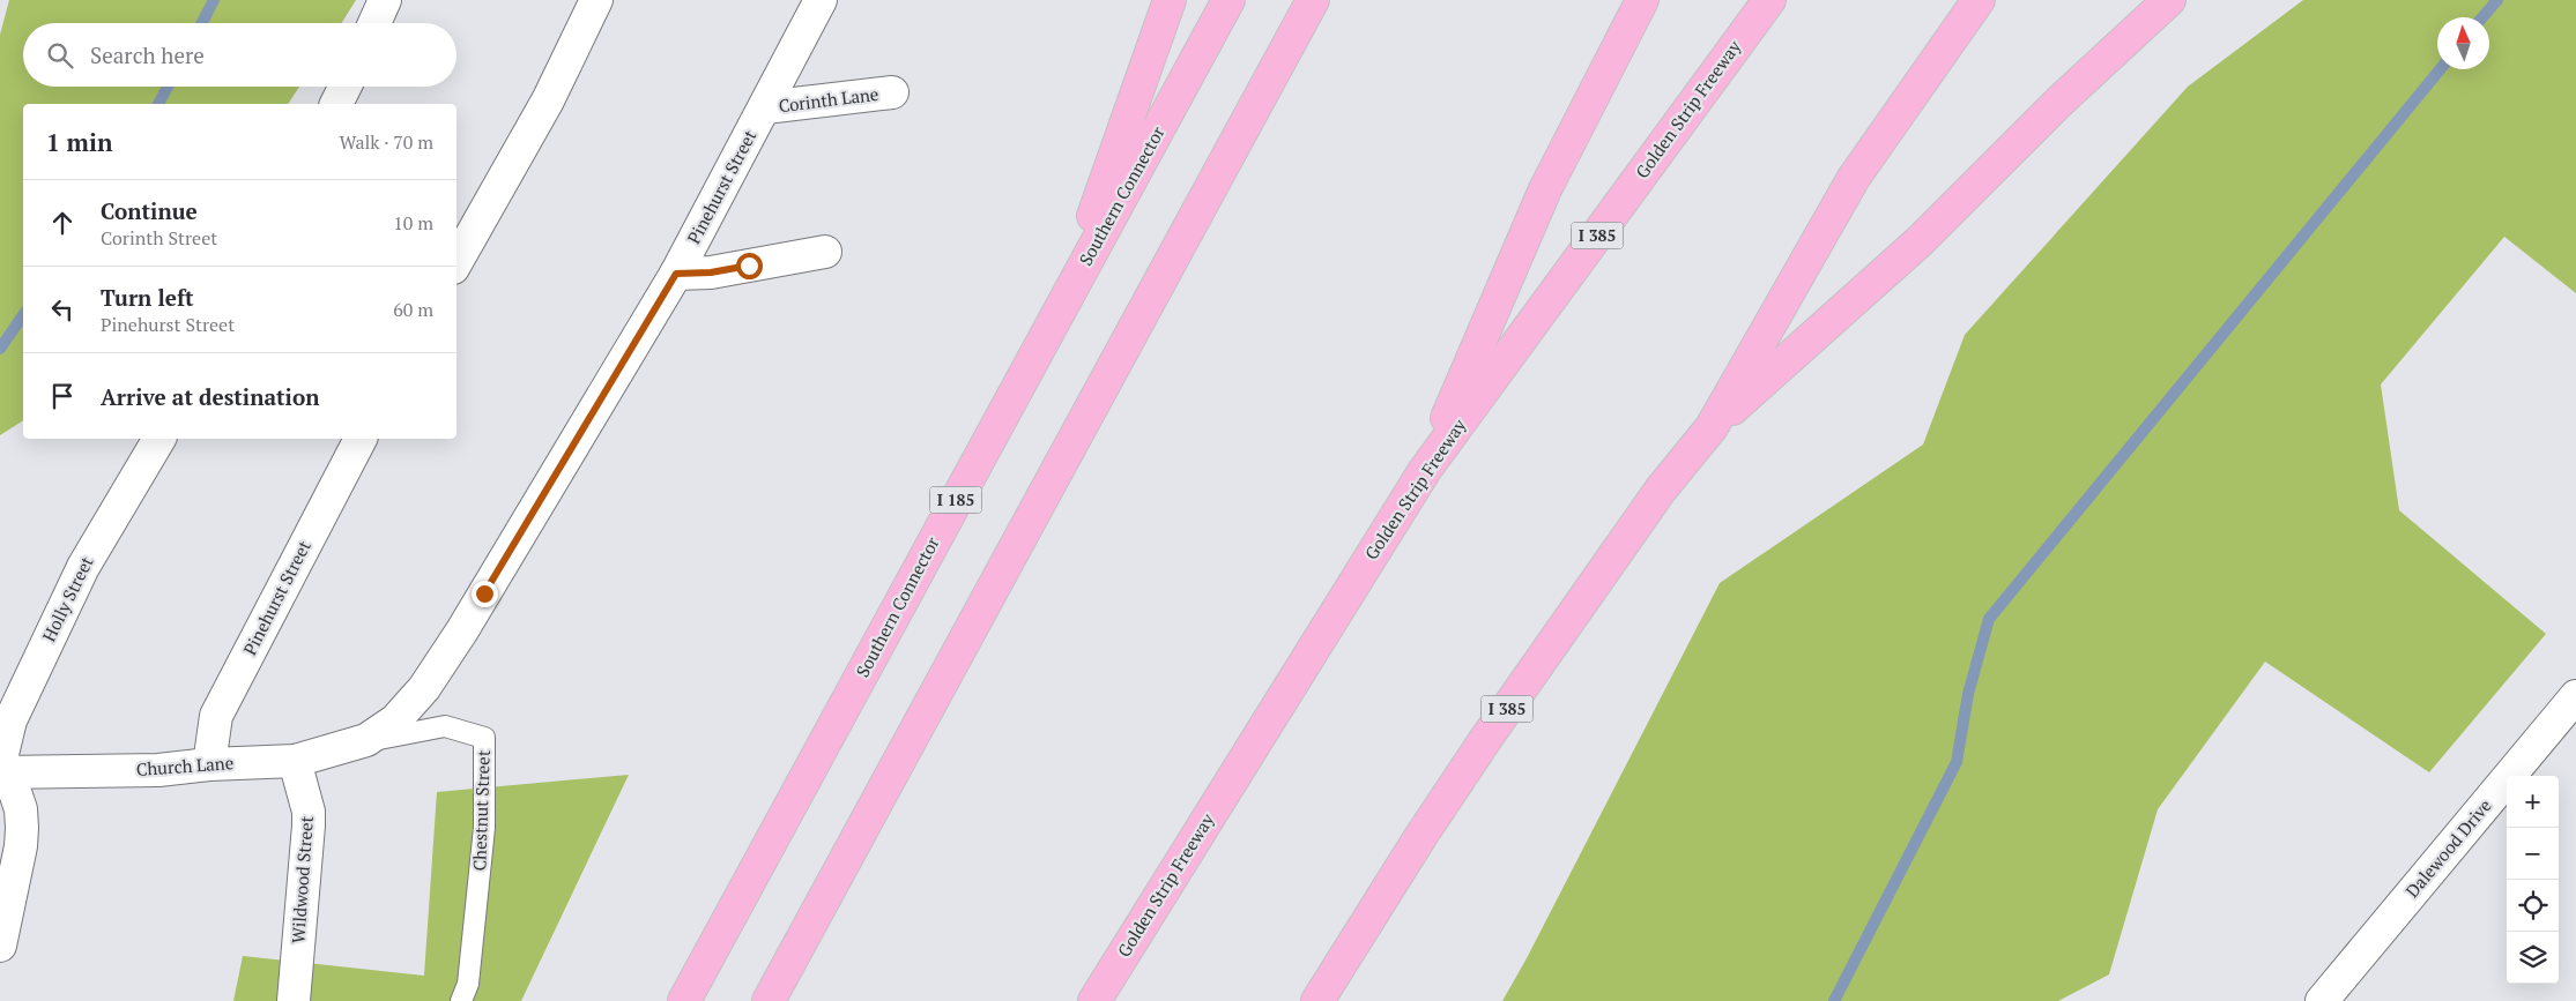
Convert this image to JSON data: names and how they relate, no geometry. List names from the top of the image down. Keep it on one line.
{"streets":{"highway":["Golden Strip Freeway","Southern Connector","I 385","I 185"],"street":["Corinth Lane","Pinehurst Street","Holly Street","Church Lane","Dalewood Drive","Wildwood Street"],"lane":["Chestnut Street"]},"crossings":[["Corinth Lane","Pinehurst Street"],["Pinehurst Street","Church Lane"],["Pinehurst Street","Chestnut Street"],["Holly Street","Church Lane"],["Church Lane","Chestnut Street"],["Church Lane","Wildwood Street"]],"north":"top","page":{"search":"Search here","heading":["1 min","Walk · 70 m"],"list":[["Continue","Corinth Street","10 m"],["Turn left","Pinehurst Street","60 m"],"Arrive at destination"],"map_buttons":["+","−"]}}
